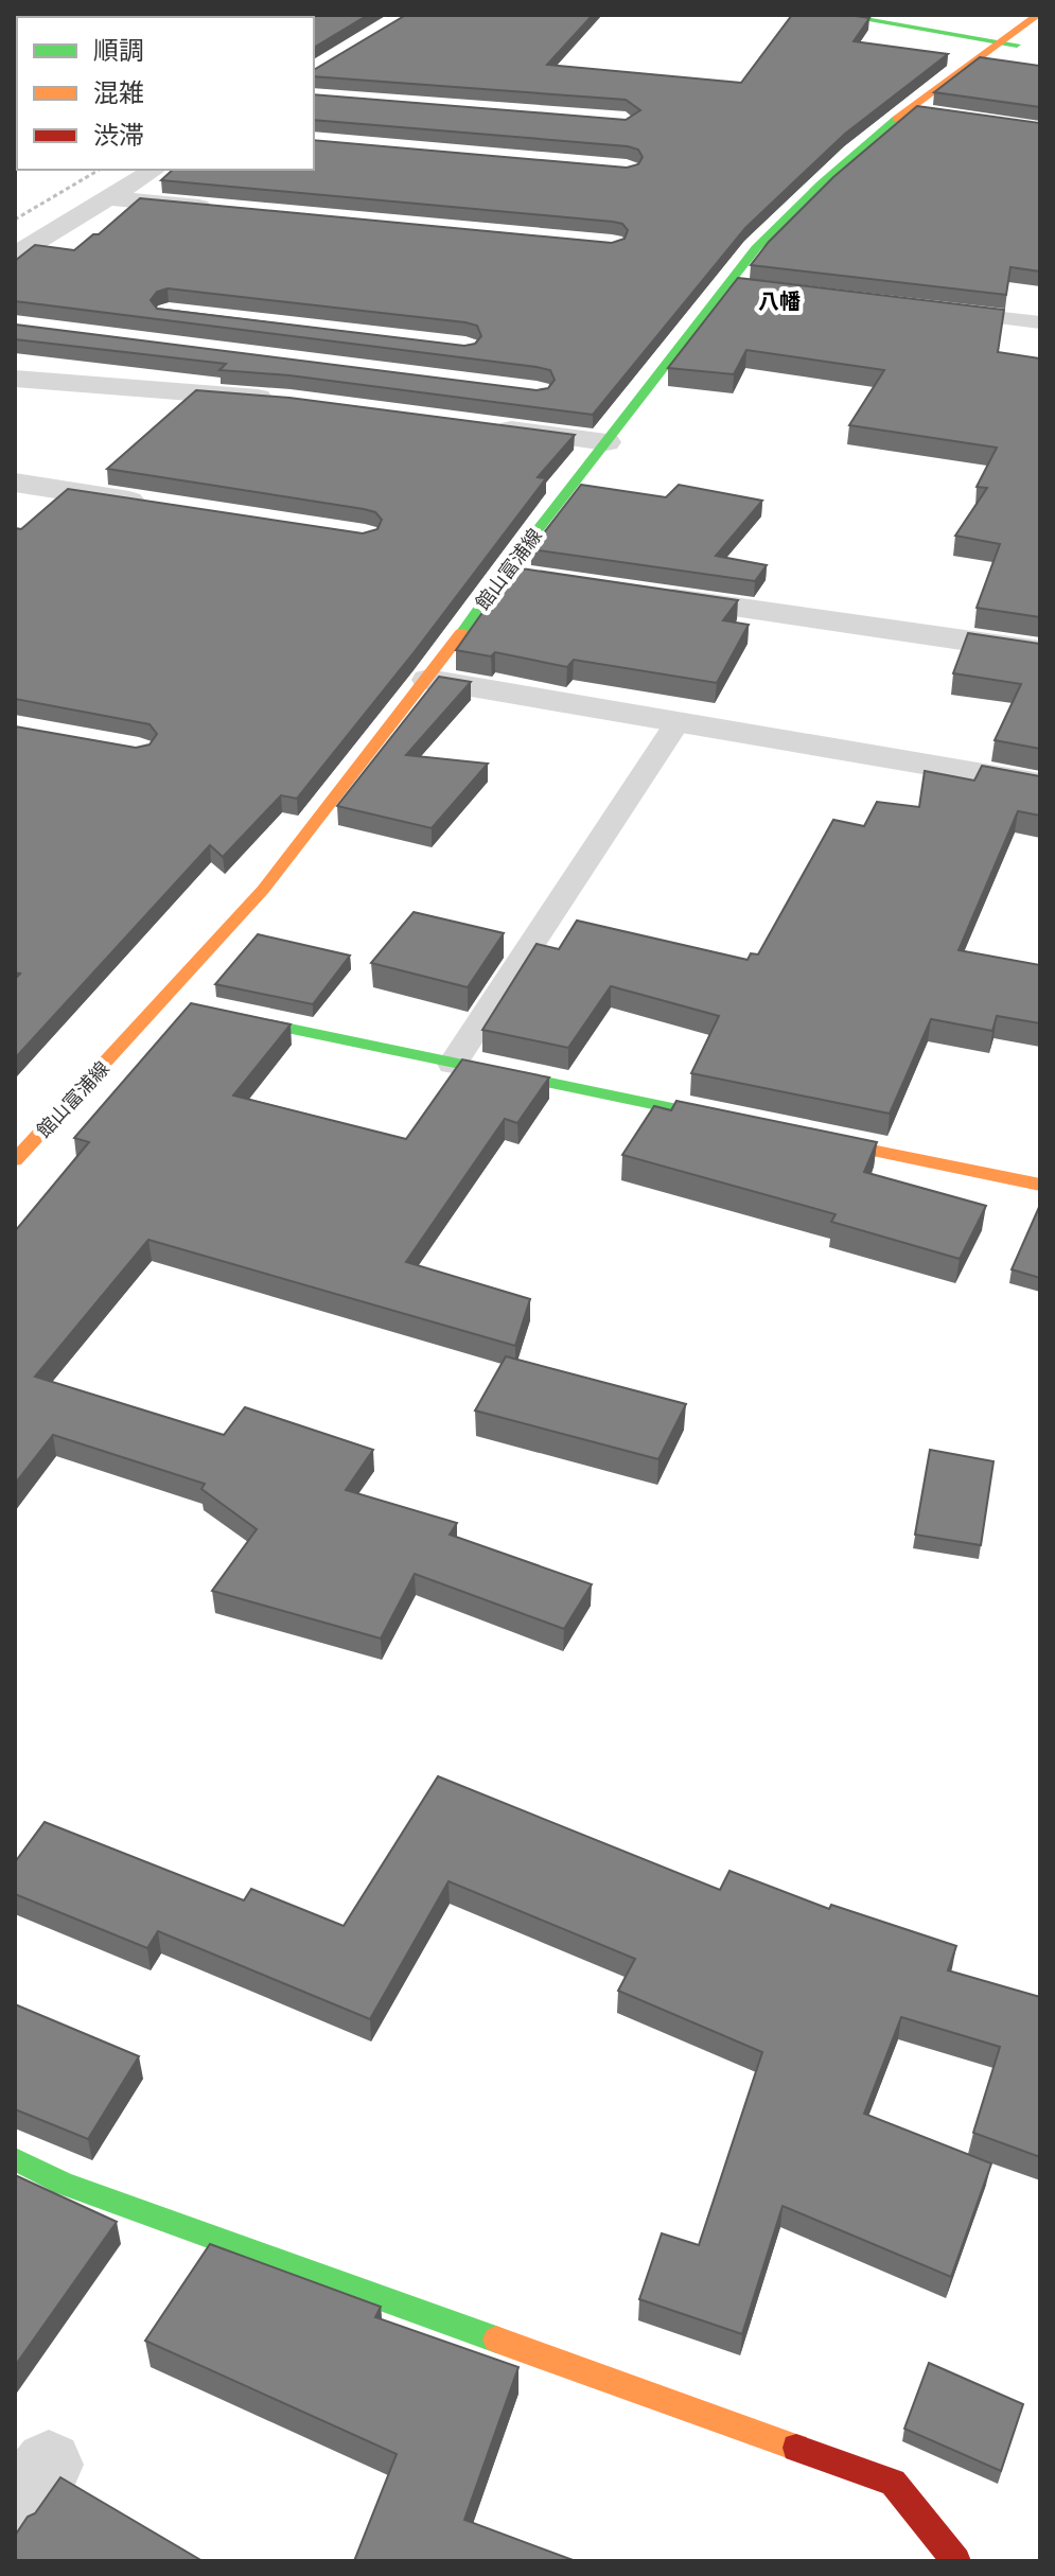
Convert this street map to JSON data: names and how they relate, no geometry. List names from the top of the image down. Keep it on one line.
{"streets":{"main road":["館山富浦線"]},"districts":["八幡"],"legend":["順調","混雑","渋滞"]}
